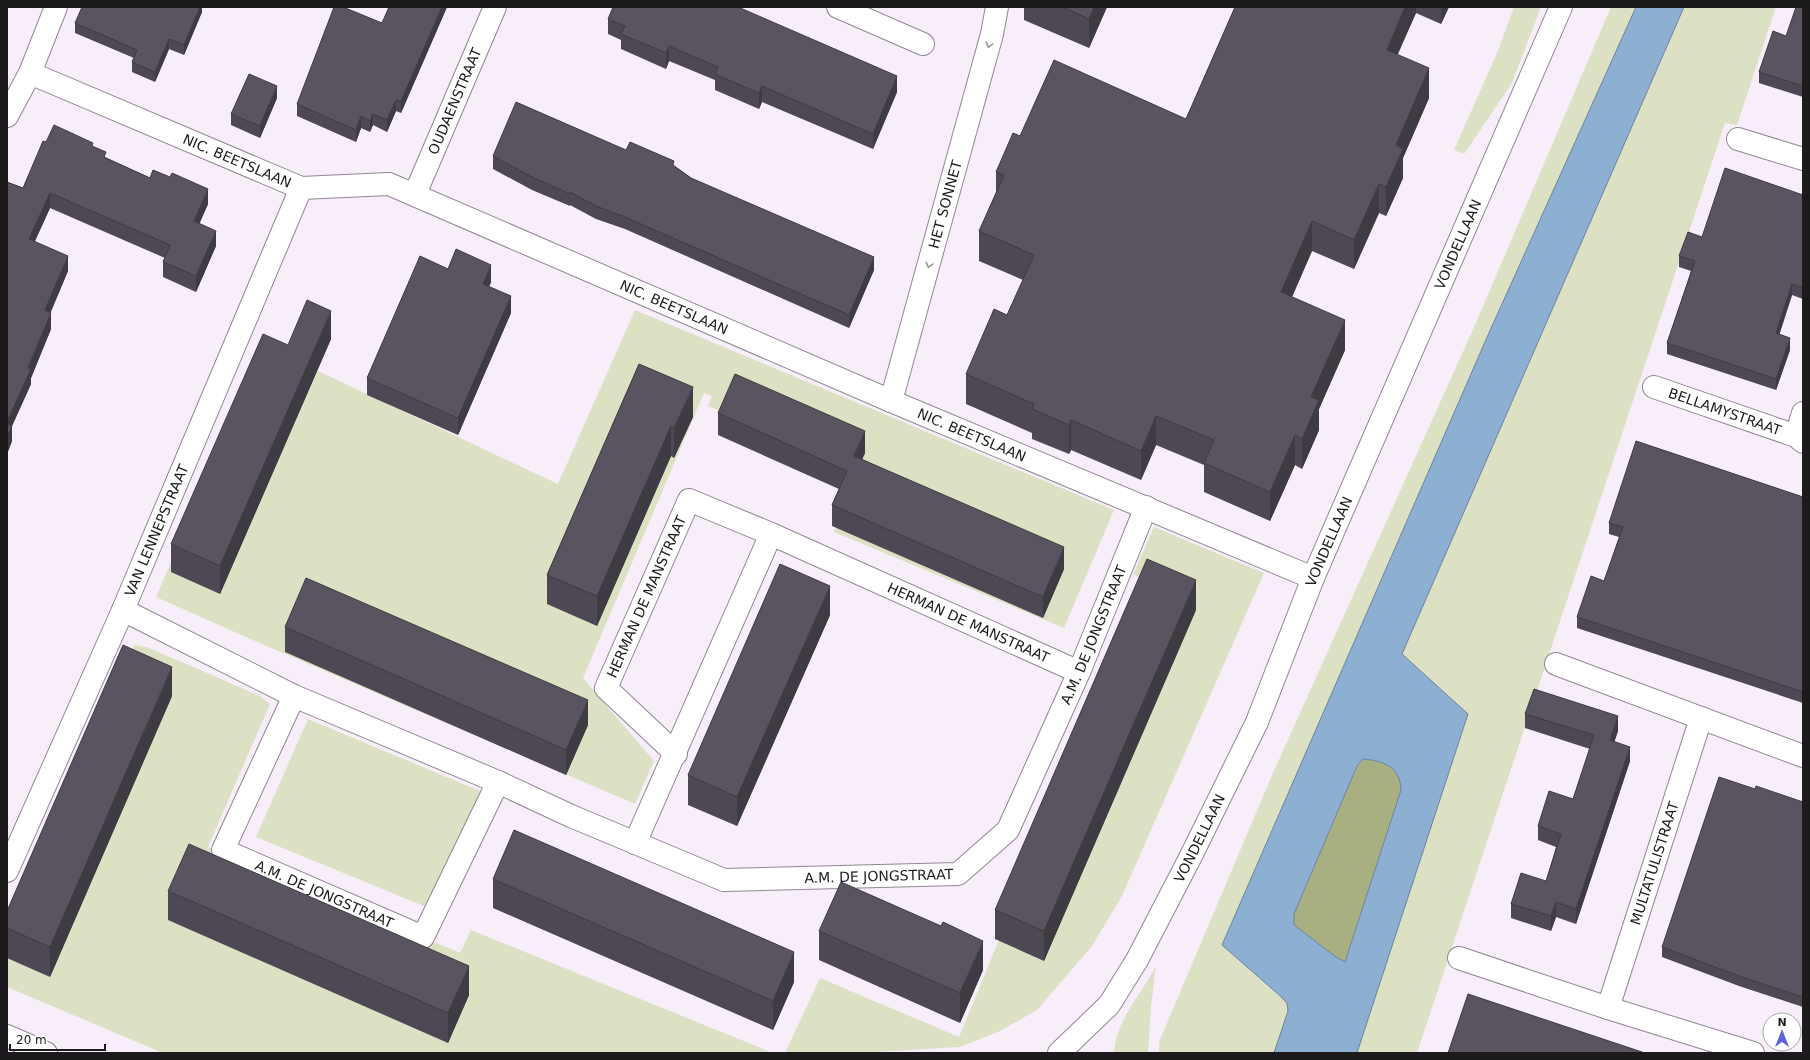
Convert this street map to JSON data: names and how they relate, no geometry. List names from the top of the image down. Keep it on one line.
{"streets":{"street":["OUDAENSTRAAT","NIC. BEETSLAAN","HET SONNET","VONDELLAAN","BELLAMYSTRAAT","VAN LENNEPSTRAAT","HERMAN DE MANSTRAAT","A.M. DE JONGSTRAAT","MULTATULISTRAAT"]},"crossings":[["OUDAENSTRAAT","NIC. BEETSLAAN"],["NIC. BEETSLAAN","HET SONNET"],["NIC. BEETSLAAN","VONDELLAAN"],["NIC. BEETSLAAN","VAN LENNEPSTRAAT"],["NIC. BEETSLAAN","A.M. DE JONGSTRAAT"],["VAN LENNEPSTRAAT","A.M. DE JONGSTRAAT"],["HERMAN DE MANSTRAAT","A.M. DE JONGSTRAAT"]],"one_way":["HET SONNET"],"scale_bar":"20 m","north":"top"}
